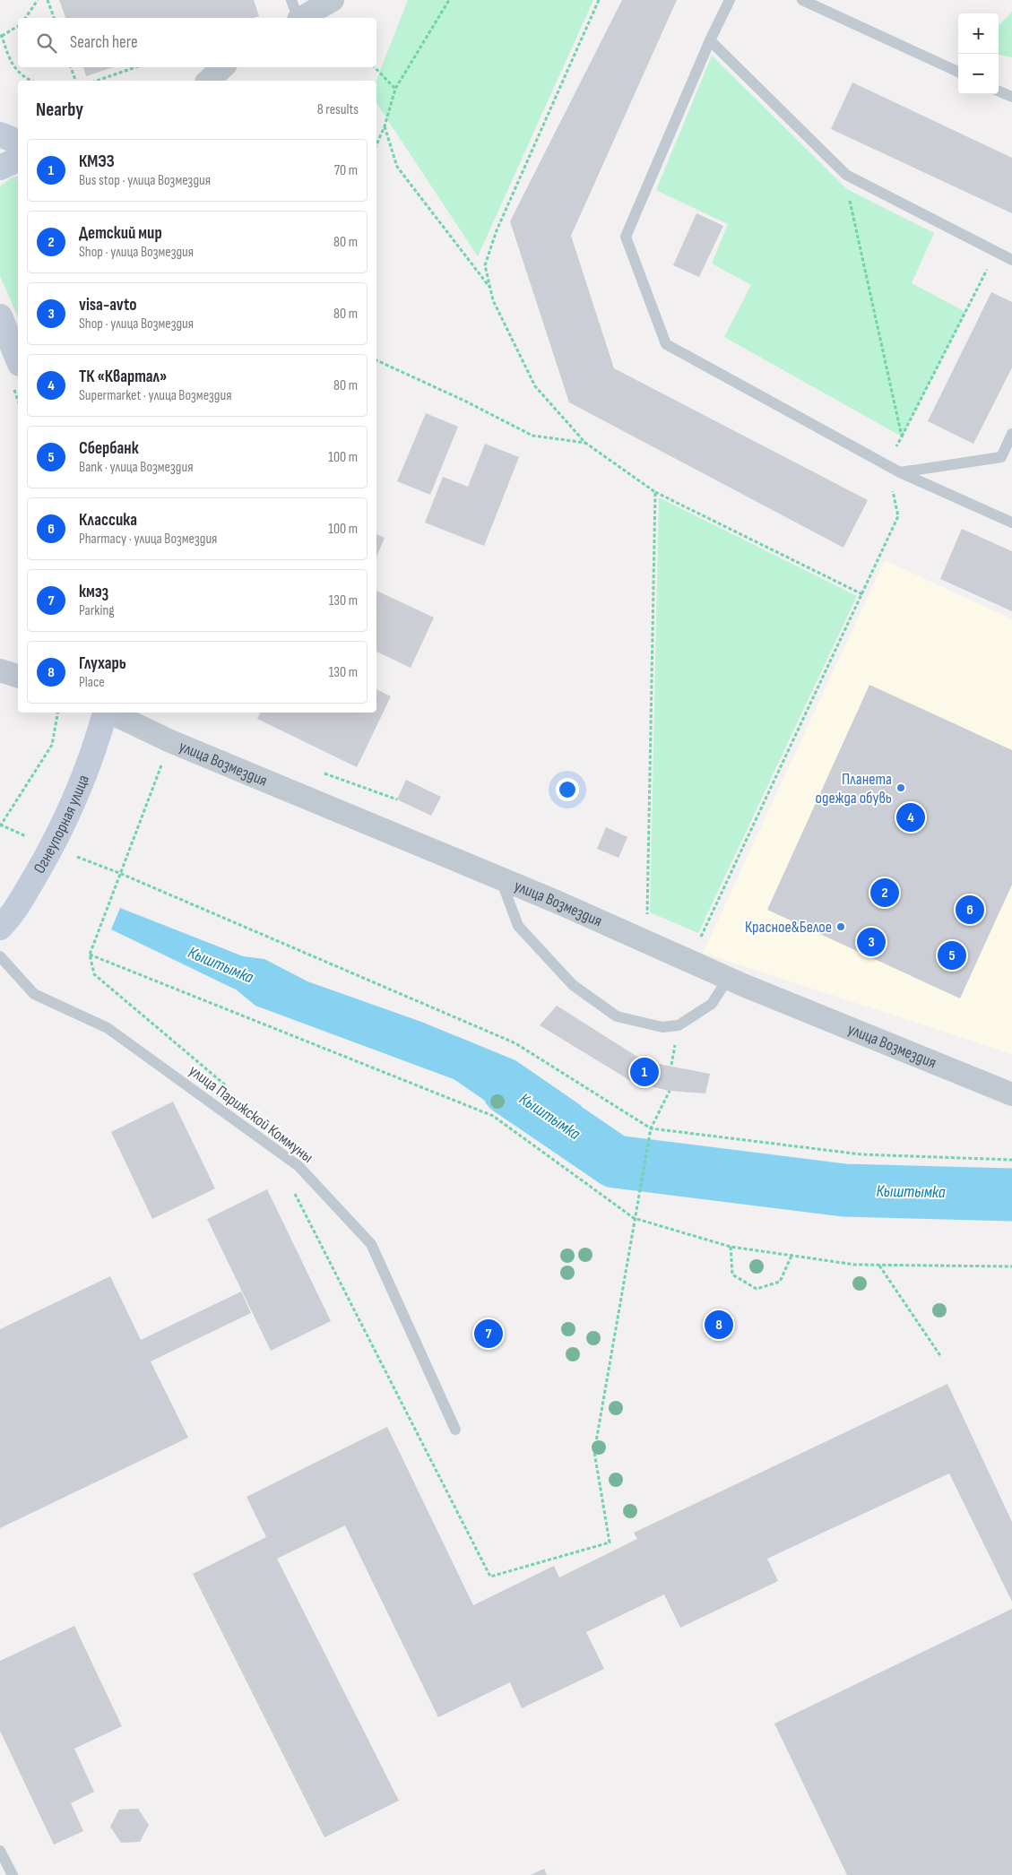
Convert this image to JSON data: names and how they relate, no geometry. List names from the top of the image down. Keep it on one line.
{"streets":{"main road":["Огнеупорная улица"],"street":["улица Возмездия"],"lane":["улица Парижской Коммуны"]},"water":["Кыштымка"],"places":["Планета одежда обувь","Красное&Белое"],"page":{"map_buttons":["+","−"],"search":"Search here","heading":["Nearby","8 results"],"list":[{"mark":"1","name":"КМЭЗ","note":"Bus stop · улица Возмездия","value":"70 m"},{"mark":"2","name":"Детский мир","note":"Shop · улица Возмездия","value":"80 m"},{"mark":"3","name":"visa-avto","note":"Shop · улица Возмездия","value":"80 m"},{"mark":"4","name":"ТК «Квартал»","note":"Supermarket · улица Возмездия","value":"80 m"},{"mark":"5","name":"Сбербанк","note":"Bank · улица Возмездия","value":"100 m"},{"mark":"6","name":"Классика","note":"Pharmacy · улица Возмездия","value":"100 m"},{"mark":"7","name":"кмэз","note":"Parking","value":"130 m"},{"mark":"8","name":"Глухарь","note":"Place","value":"130 m"}],"pins":["4","2","6","3","5","1","8","7"]}}
